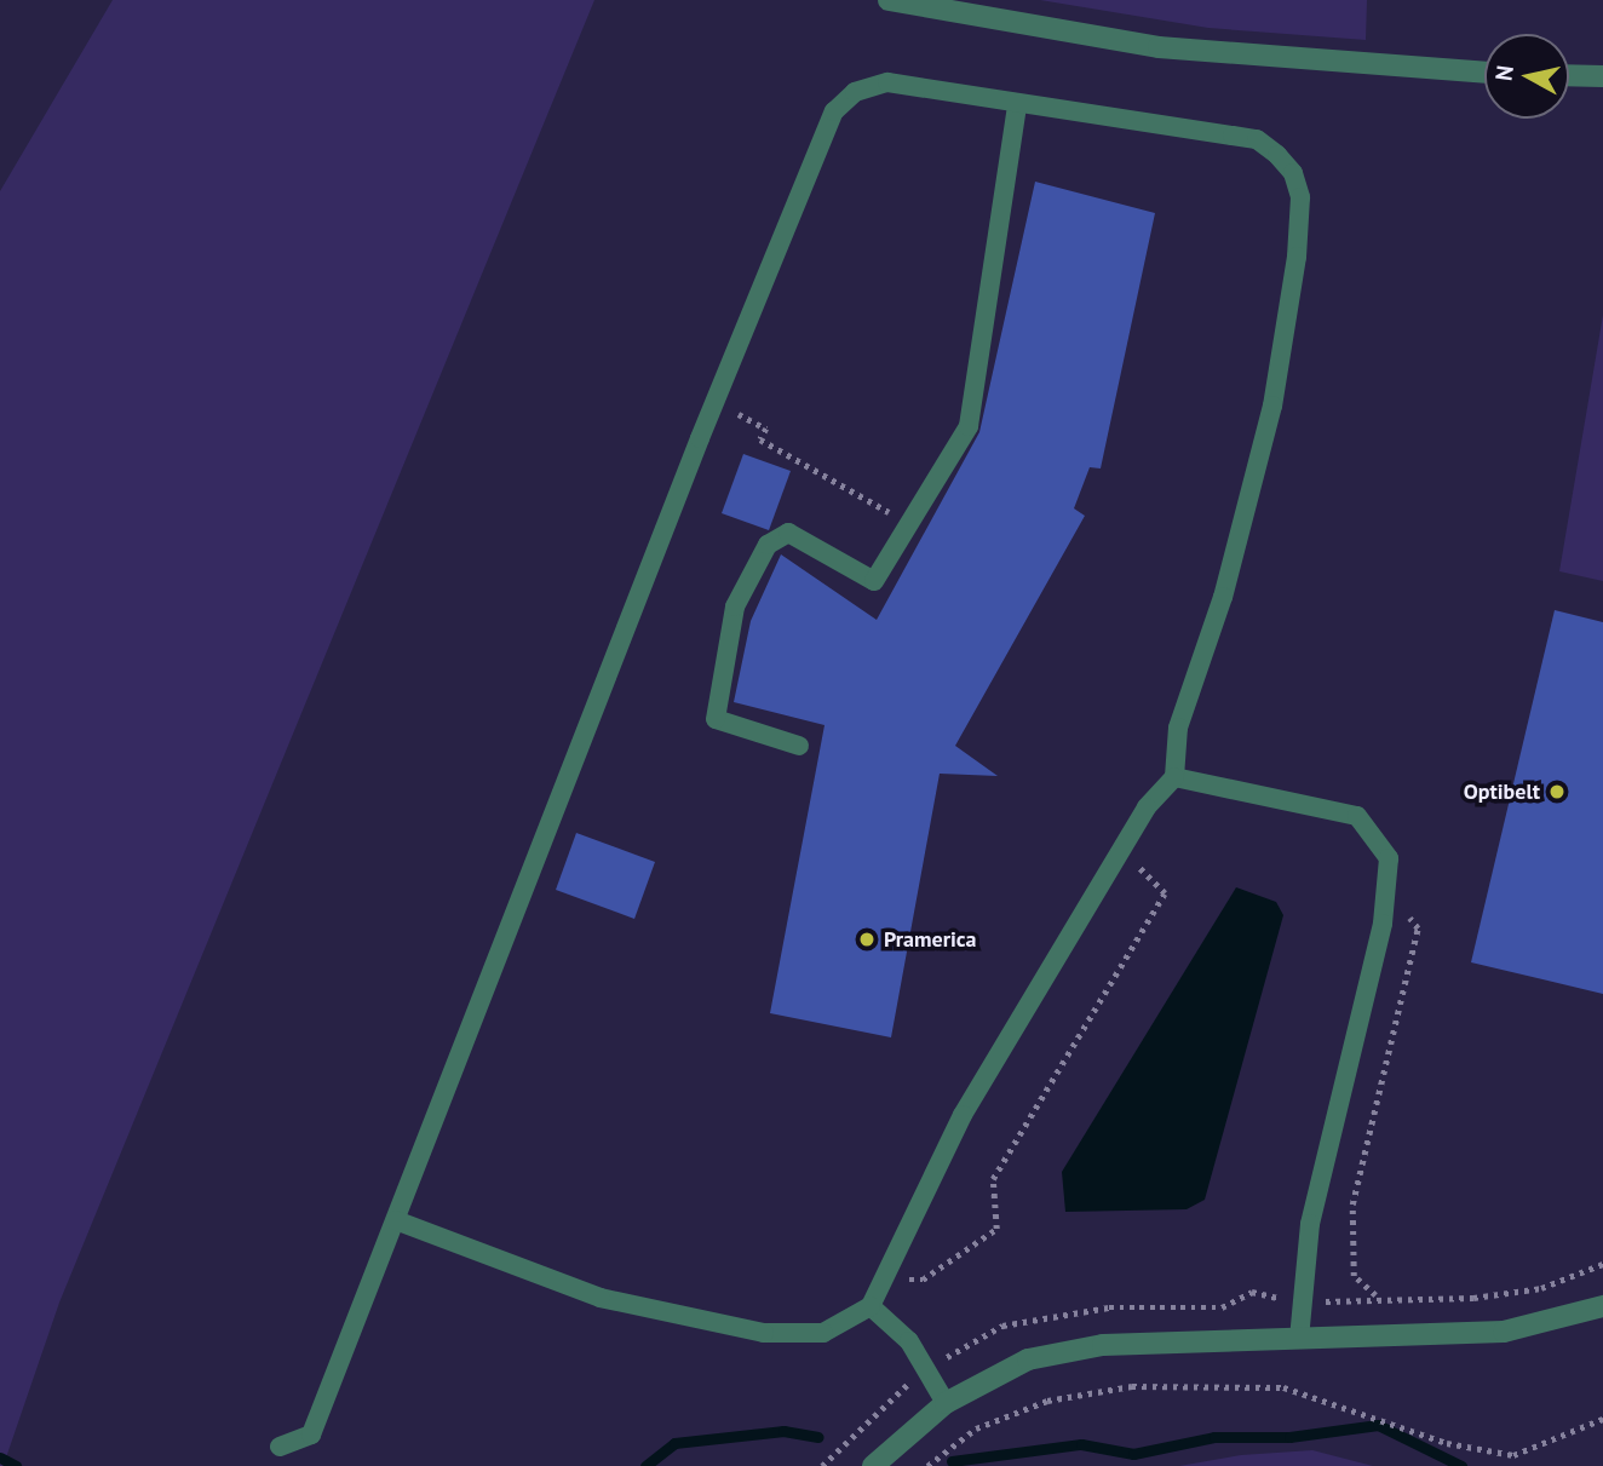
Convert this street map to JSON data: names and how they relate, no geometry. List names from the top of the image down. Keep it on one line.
{"places":["Optibelt","Pramerica"],"north":"left"}
